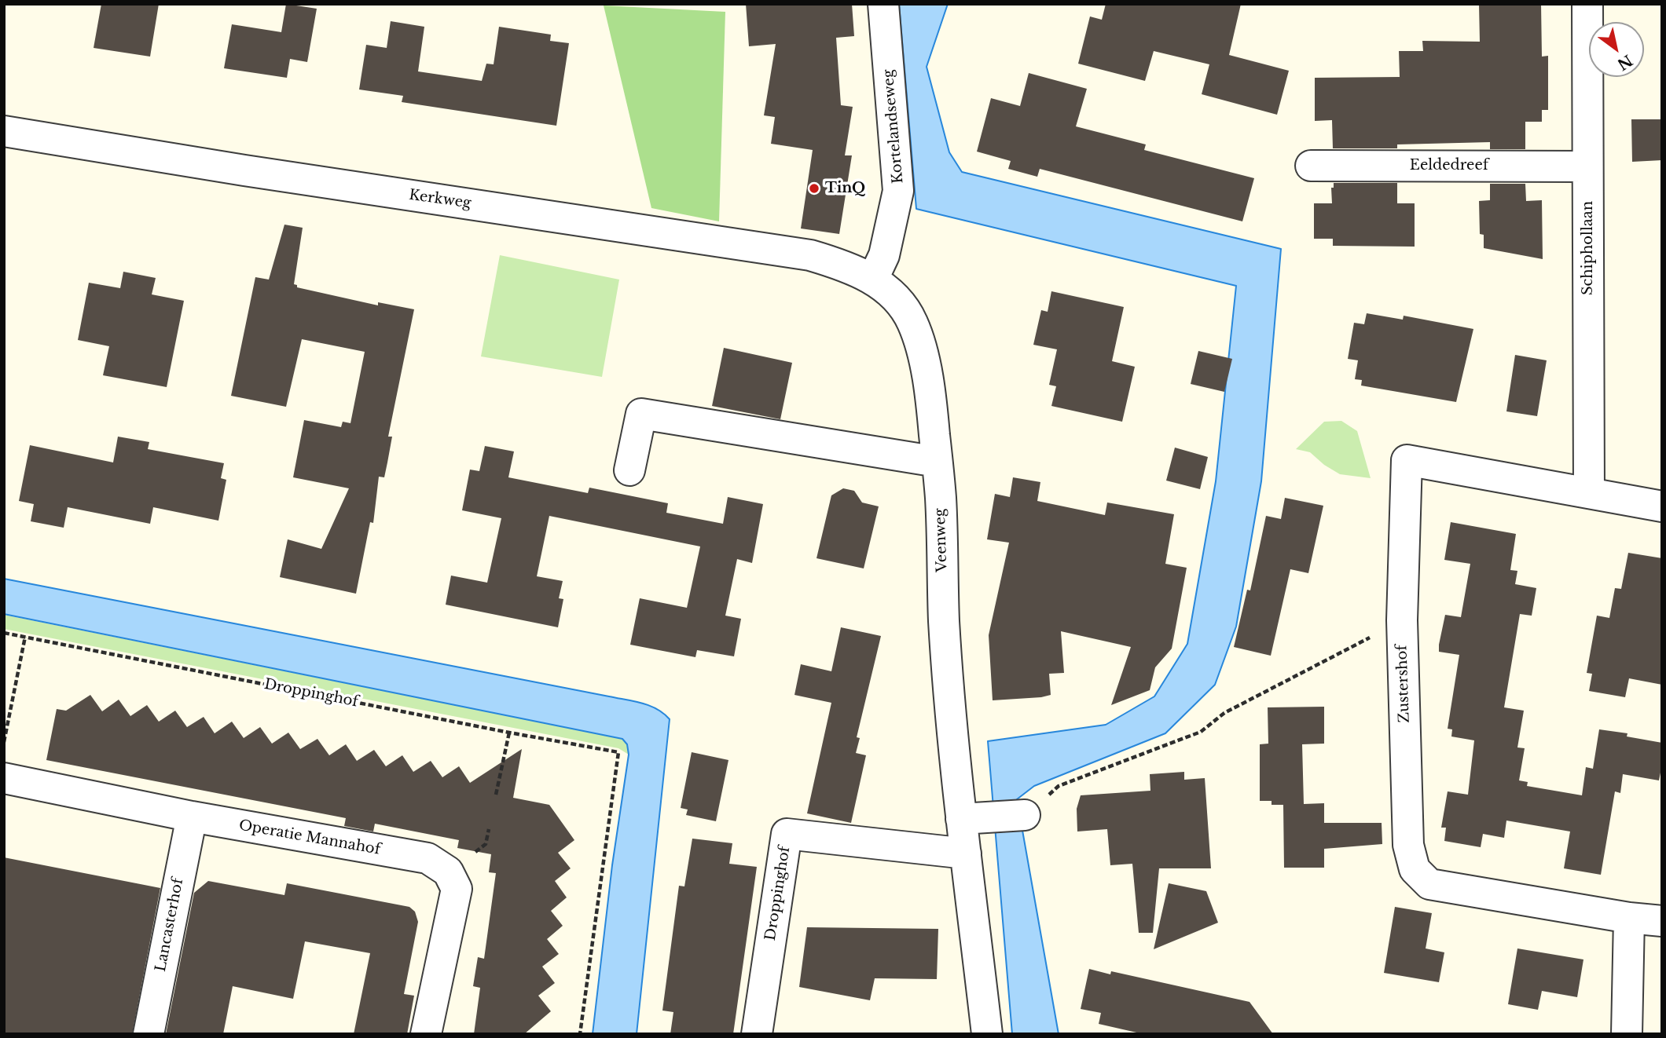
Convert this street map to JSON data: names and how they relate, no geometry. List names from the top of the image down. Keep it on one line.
{"streets":{"street":["Kortelandseweg","Eeldedreef","Kerkweg","Schiphollaan","Veenweg","Zustershof","Droppinghof","Operatie Mannahof","Lancasterhof"]},"crossings":[["Kortelandseweg","Kerkweg"],["Kortelandseweg","Veenweg"],["Eeldedreef","Schiphollaan"],["Kerkweg","Veenweg"],["Schiphollaan","Zustershof"],["Veenweg","Droppinghof"],["Operatie Mannahof","Lancasterhof"]],"places":["TinQ"],"north":"bottom right"}
